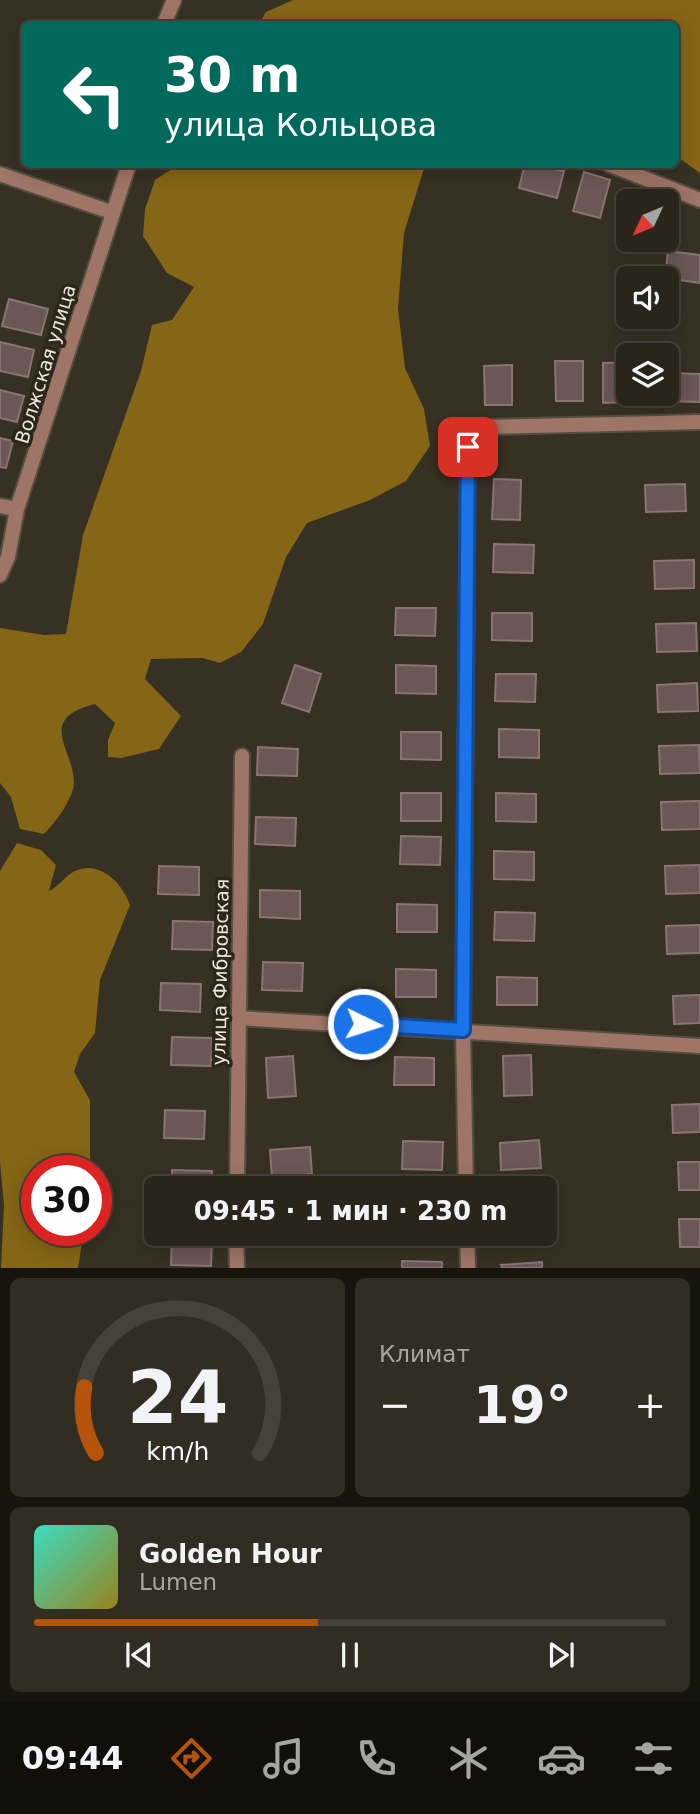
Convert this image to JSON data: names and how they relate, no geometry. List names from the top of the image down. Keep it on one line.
{"streets":{"street":["Волжская улица","улица Фибровская"]},"north":"bottom left","page":{"turn":["30 m","улица Кольцова"],"limit":"30","trip":"09:45 · 1 мин · 230 m","tile":"Климат","heat":["−","19°","+"],"song":["Golden Hour","Lumen"],"tabs":"09:44","gauge":["24","km/h"]}}
